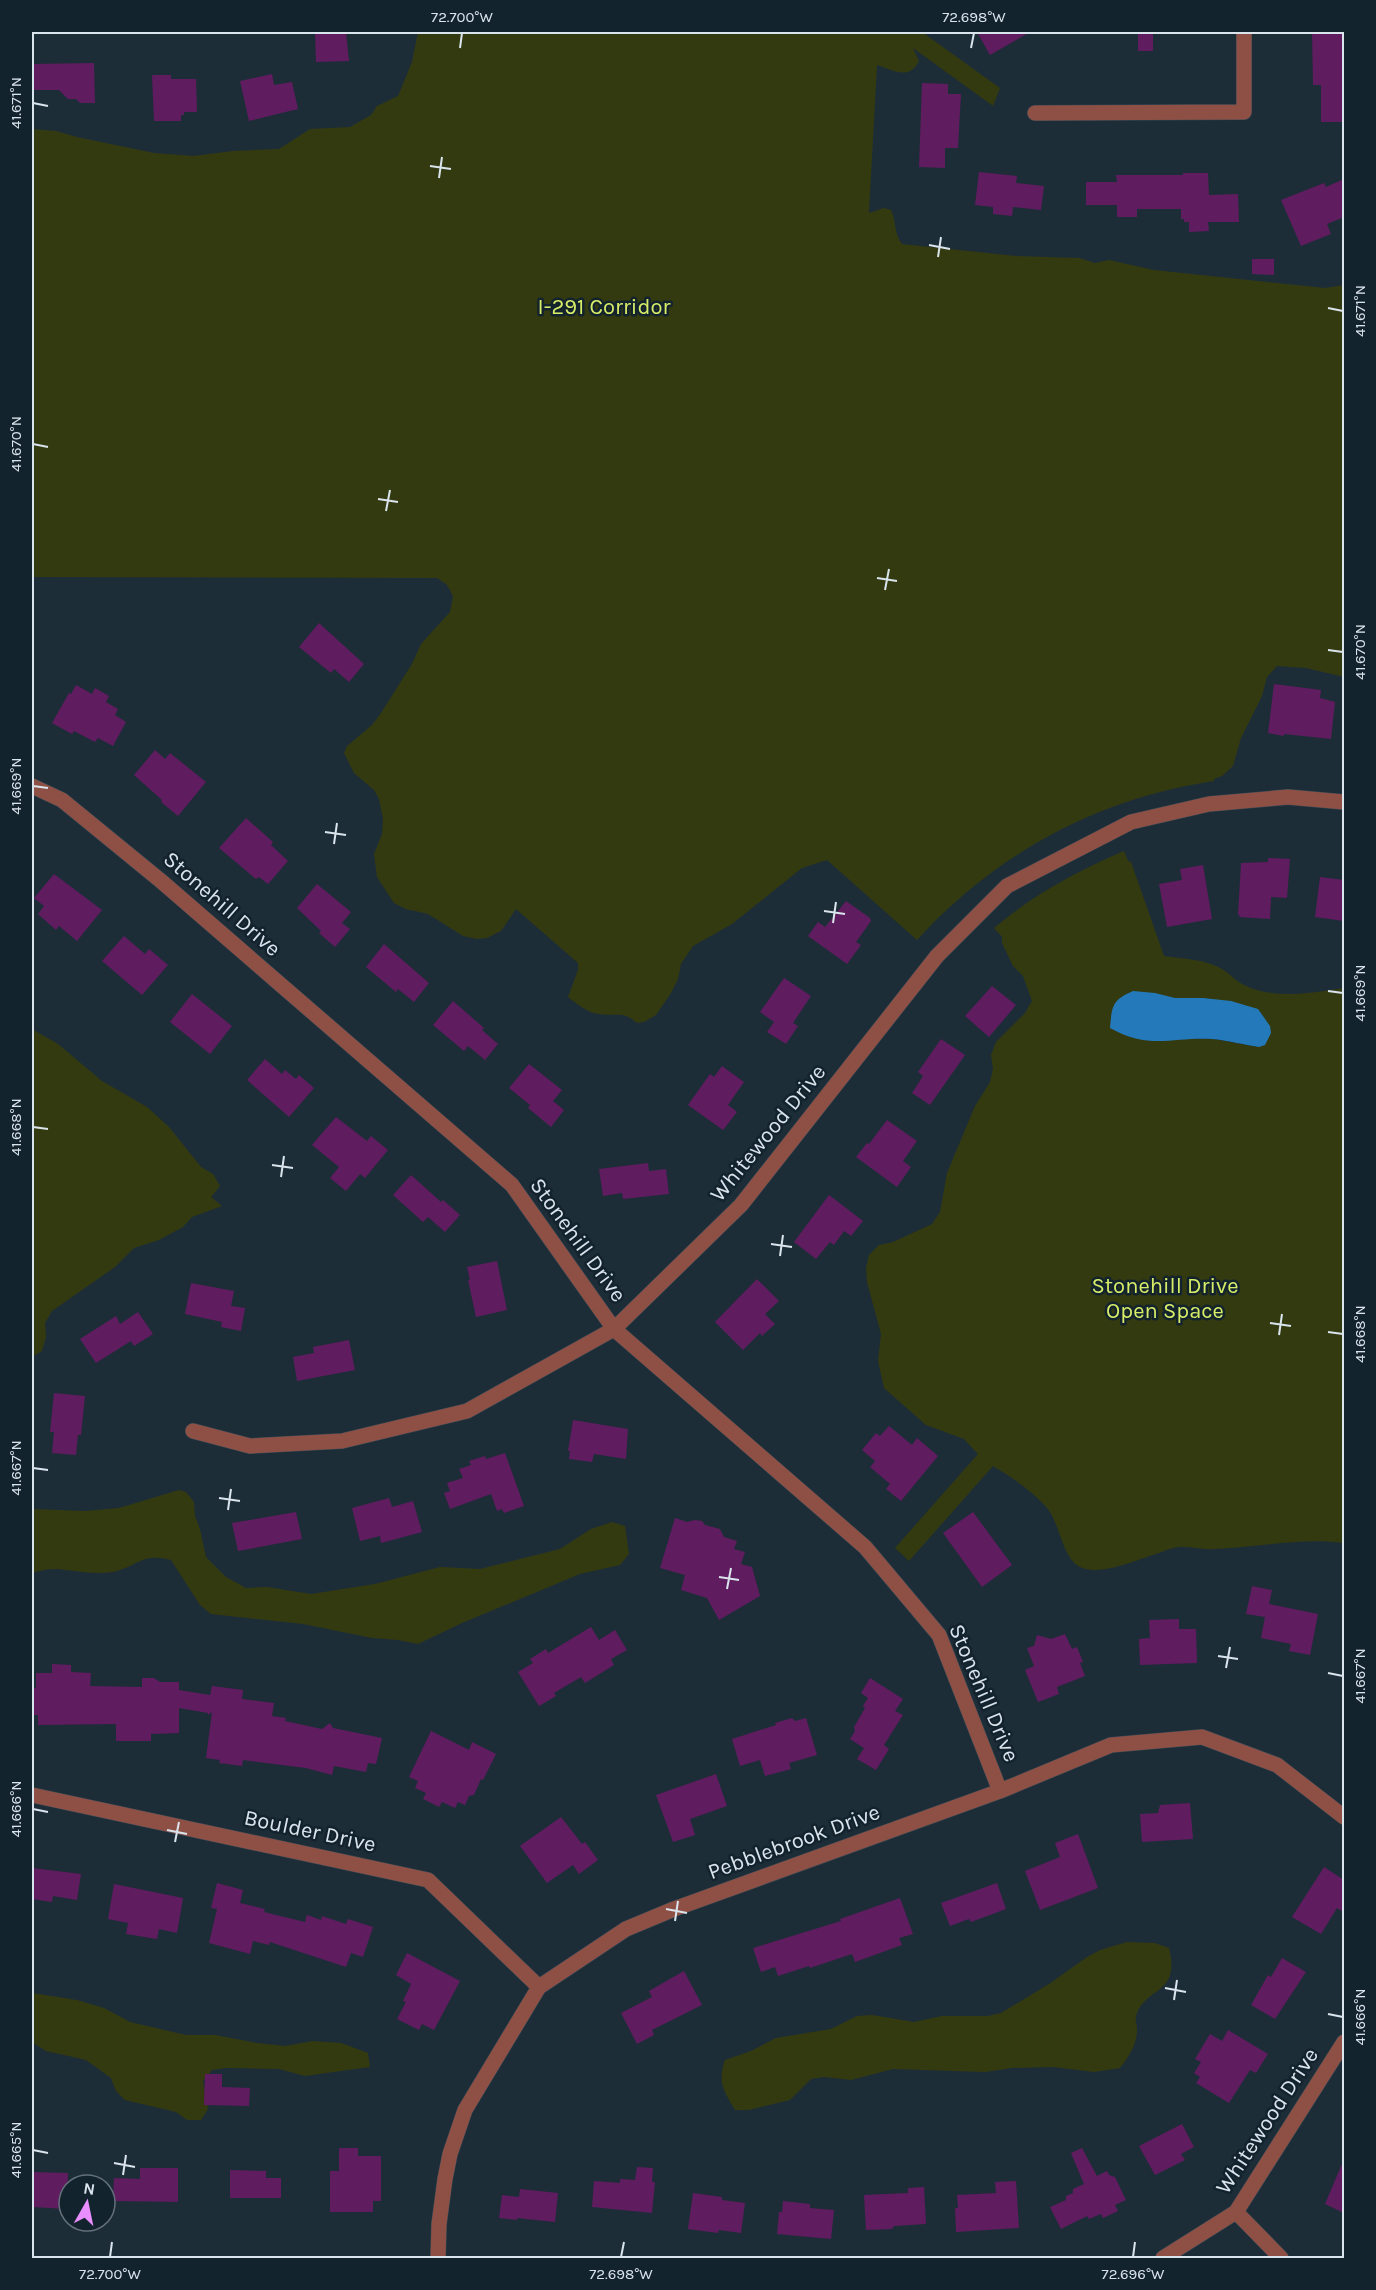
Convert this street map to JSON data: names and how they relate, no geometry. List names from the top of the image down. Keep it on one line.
{"streets":{"street":["Stonehill Drive","Whitewood Drive","Boulder Drive","Pebblebrook Drive"]},"crossings":[["Stonehill Drive","Whitewood Drive"],["Stonehill Drive","Pebblebrook Drive"],["Boulder Drive","Pebblebrook Drive"]],"parks":["I-291 Corridor","Stonehill Drive Open Space"],"north":"top","coordinates":["72.700°W","72.698°W","41.671°N","41.670°N","41.669°N","41.668°N","41.667°N","41.666°N","41.665°N","72.696°W"]}
